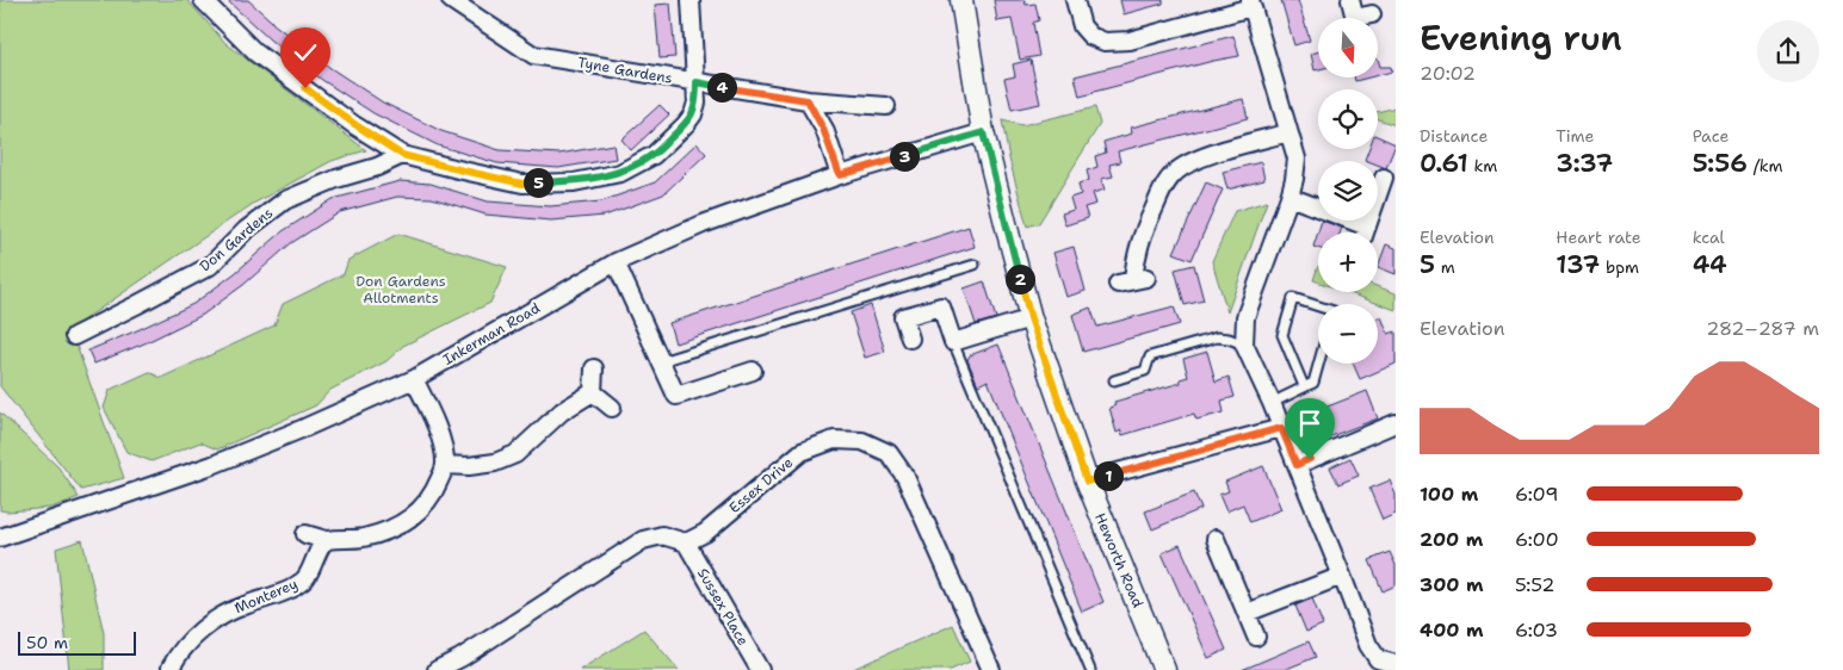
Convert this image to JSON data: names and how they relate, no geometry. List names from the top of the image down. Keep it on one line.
{"streets":{"street":["Tyne Gardens","Don Gardens","Inkerman Road","Essex Drive","Heworth Road","Monterey","Sussex Place"]},"crossings":[["Inkerman Road","Heworth Road"],["Essex Drive","Sussex Place"]],"parks":["Don Gardens Allotments"],"scale_bar":"50 m","north":"bottom","page":{"heading":["Evening run","20:02"],"map_buttons":["+","−"],"pins":["4","3","5","2","1"],"stats":[["Distance","0.61 km"],["Time","3:37"],["Pace","5:56 /km"],["Elevation","5 m"],["Heart rate","137 bpm"],["kcal","44"]],"chart":["Elevation","282–287 m"],"list":[{"name":"100 m","note":"6:09"},{"name":"200 m","note":"6:00"},{"name":"300 m","note":"5:52"},{"name":"400 m","note":"6:03"}],"scale":"50 m"}}
